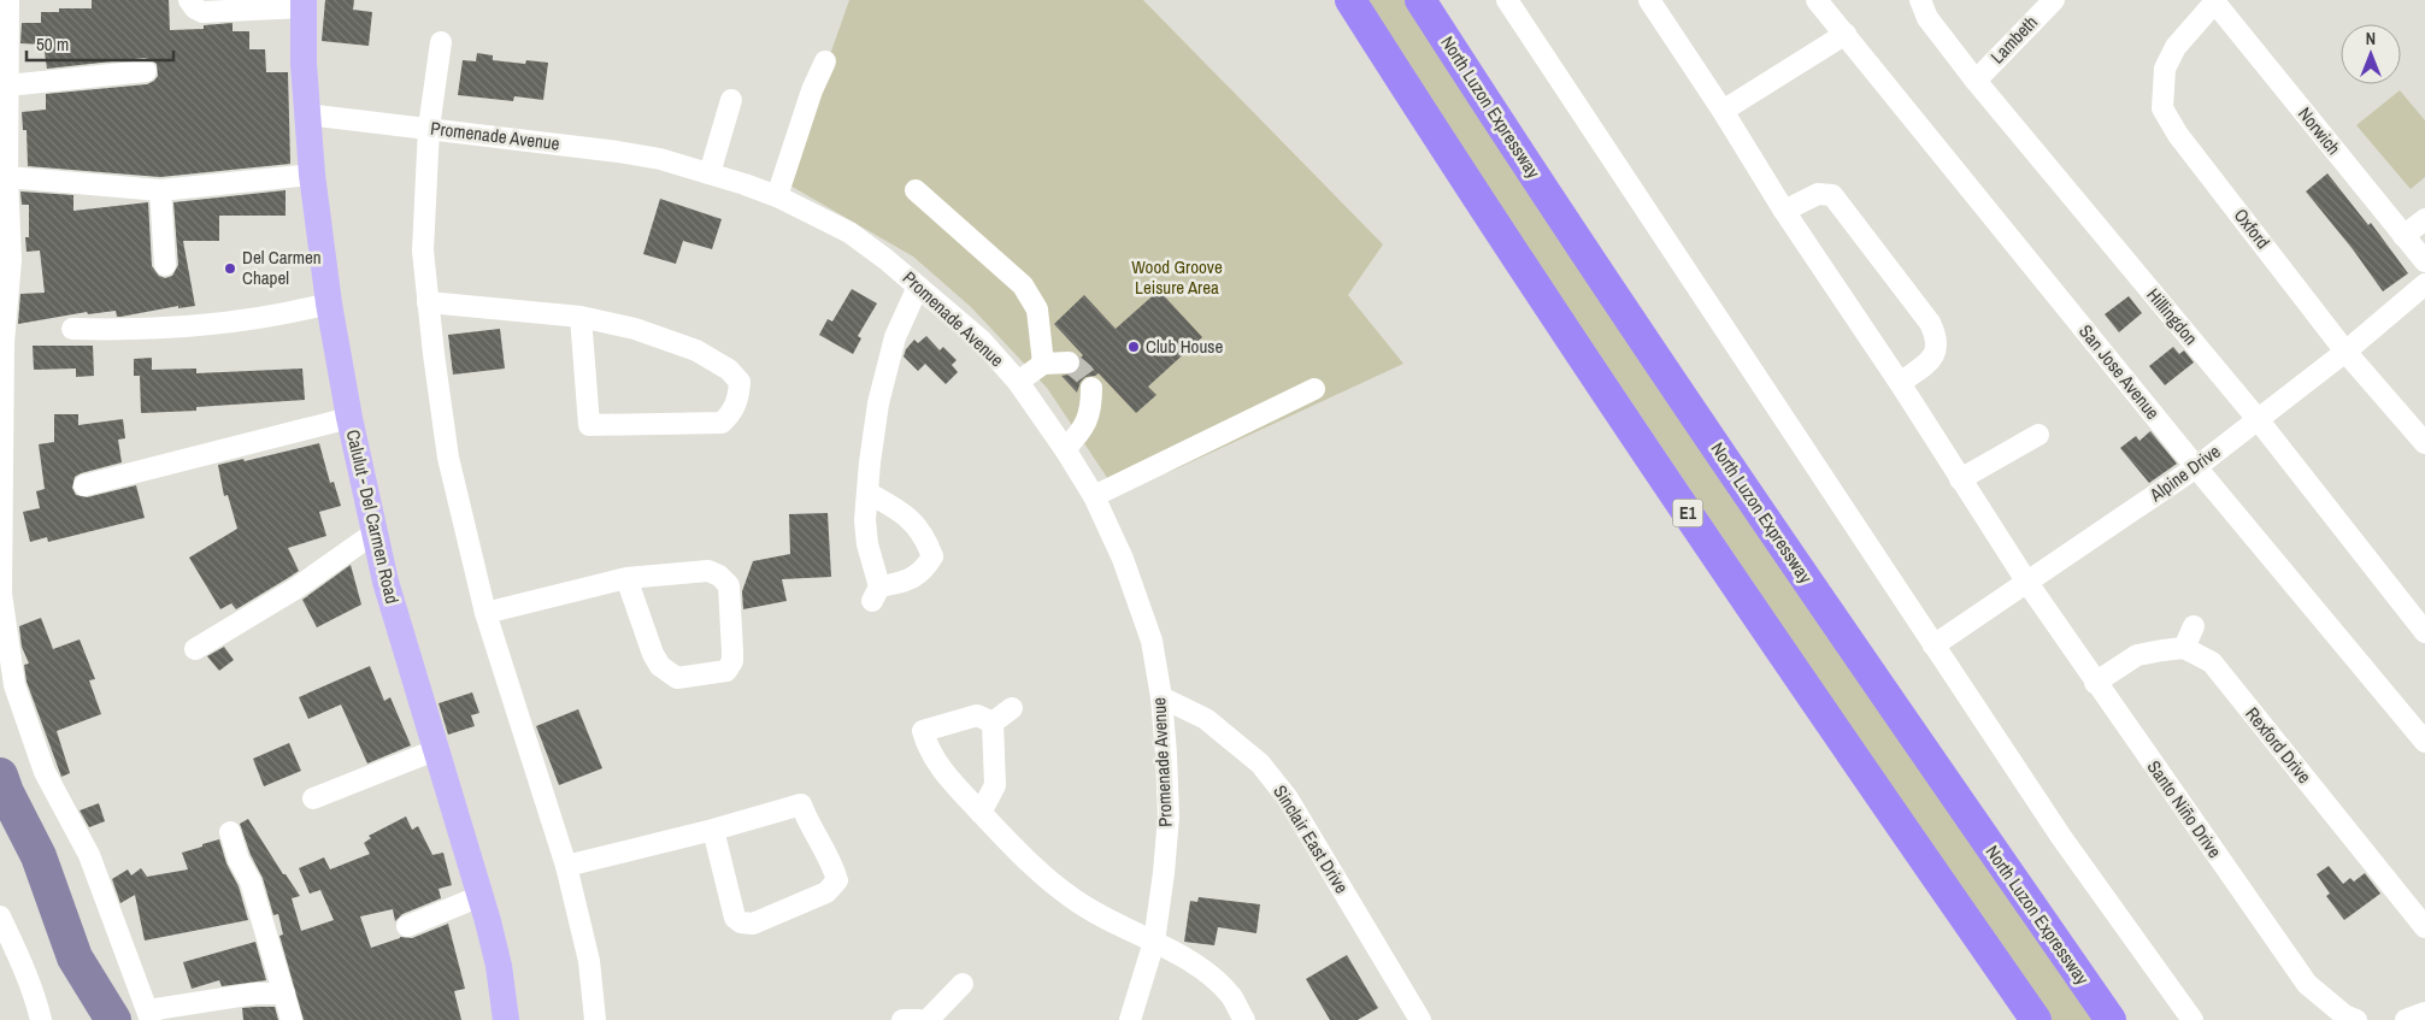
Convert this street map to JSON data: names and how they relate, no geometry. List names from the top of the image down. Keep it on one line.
{"streets":{"highway":["North Luzon Expressway","E1"],"main road":["Calulut - Del Carmen Road"],"street":["Lambeth","Norwich","Promenade Avenue","Oxford","Hillingdon","San Jose Avenue","Alpine Drive","Rexford Drive","Santo Niño Drive","Sinclair East Drive"]},"crossings":[["Lambeth","Hillingdon"],["Norwich","Oxford"],["Promenade Avenue","Calulut - Del Carmen Road"],["Promenade Avenue","Sinclair East Drive"],["Oxford","Alpine Drive"],["Hillingdon","Alpine Drive"],["San Jose Avenue","Alpine Drive"],["Alpine Drive","Santo Niño Drive"]],"parks":["Wood Groove Leisure Area"],"places":["Del Carmen Chapel","Club House"],"scale_bar":"50 m","north":"top"}
